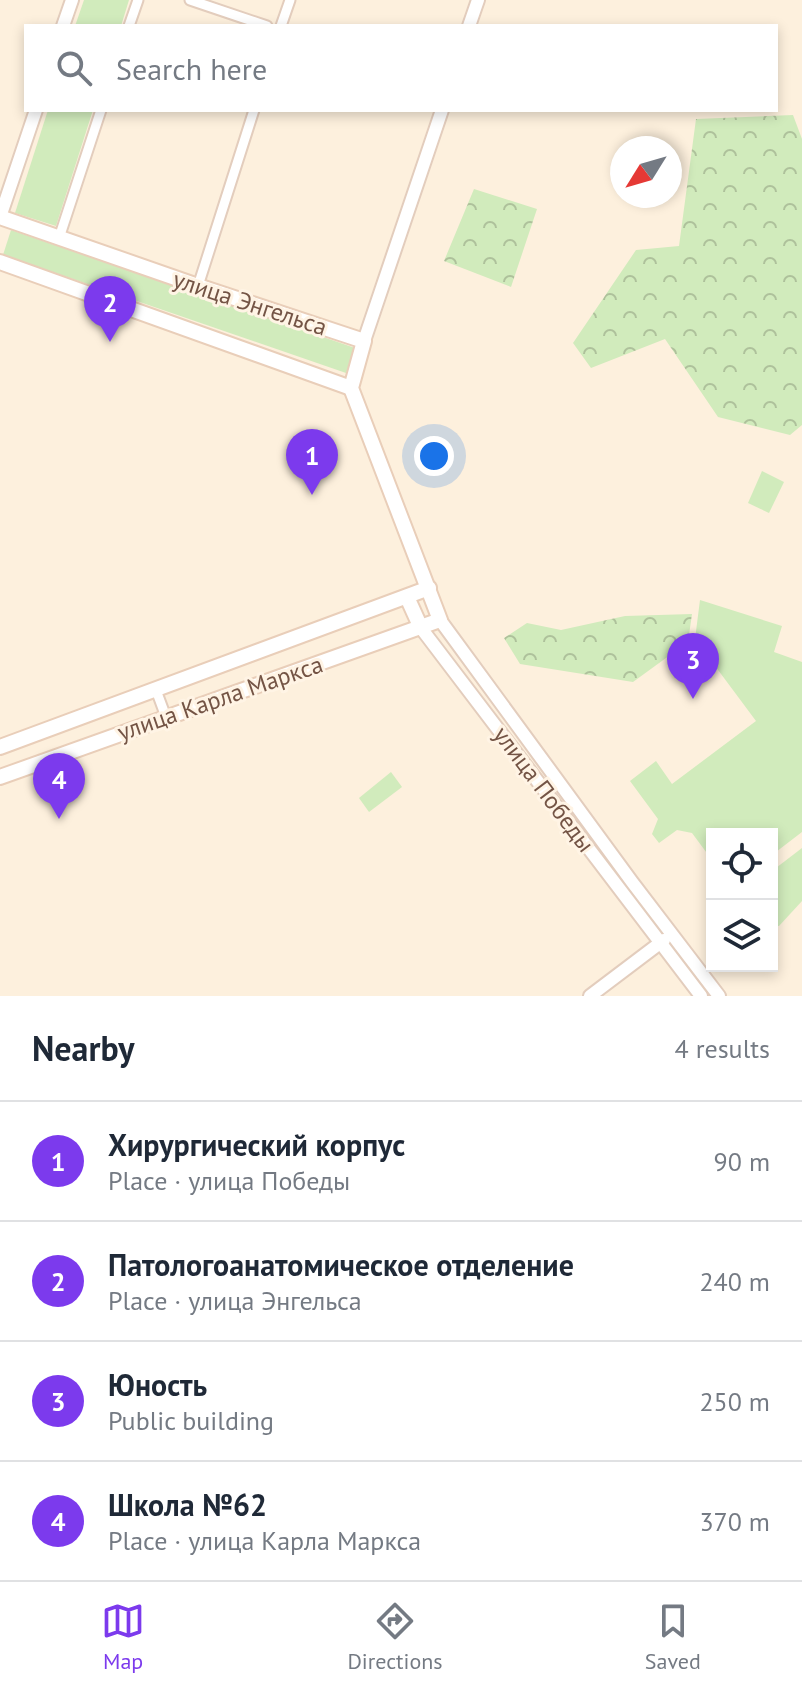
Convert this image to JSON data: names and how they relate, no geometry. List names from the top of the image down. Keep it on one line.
{"streets":{"main road":["улица Энгельса","улица Карла Маркса","улица Победы"]},"crossings":[["улица Энгельса","улица Победы"],["улица Карла Маркса","улица Победы"]],"north":"bottom left","page":{"search":"Search here","pins":["2","1","3","4"],"heading":["Nearby","4 results"],"list":[{"mark":"1","name":"Хирургический корпус","note":"Place · улица Победы","value":"90 m"},{"mark":"2","name":"Патологоанатомическое отделение","note":"Place · улица Энгельса","value":"240 m"},{"mark":"3","name":"Юность","note":"Public building","value":"250 m"},{"mark":"4","name":"Школа №62","note":"Place · улица Карла Маркса","value":"370 m"}],"nav":["Map","Directions","Saved"]}}
